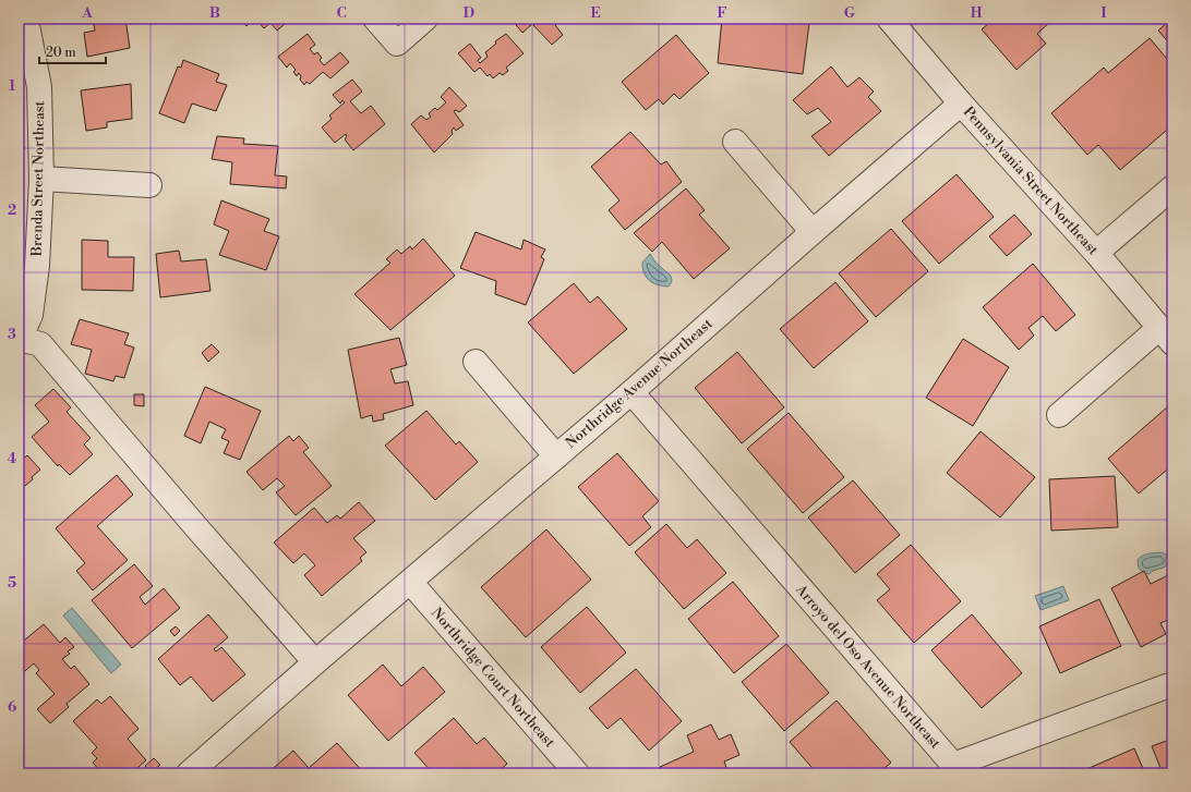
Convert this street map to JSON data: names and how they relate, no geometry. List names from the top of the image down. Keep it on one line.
{"streets":{"street":["Brenda Street Northeast","Pennsylvania Street Northeast","Northridge Avenue Northeast","Arroyo del Oso Avenue Northeast","Northridge Court Northeast"]},"crossings":[["Pennsylvania Street Northeast","Northridge Avenue Northeast"],["Northridge Avenue Northeast","Arroyo del Oso Avenue Northeast"],["Northridge Avenue Northeast","Northridge Court Northeast"]],"scale_bar":"20 m","grid":{"columns":["A","B","C","D","E","F","G","H","I"],"rows":["1","2","3","4","5","6"]}}
